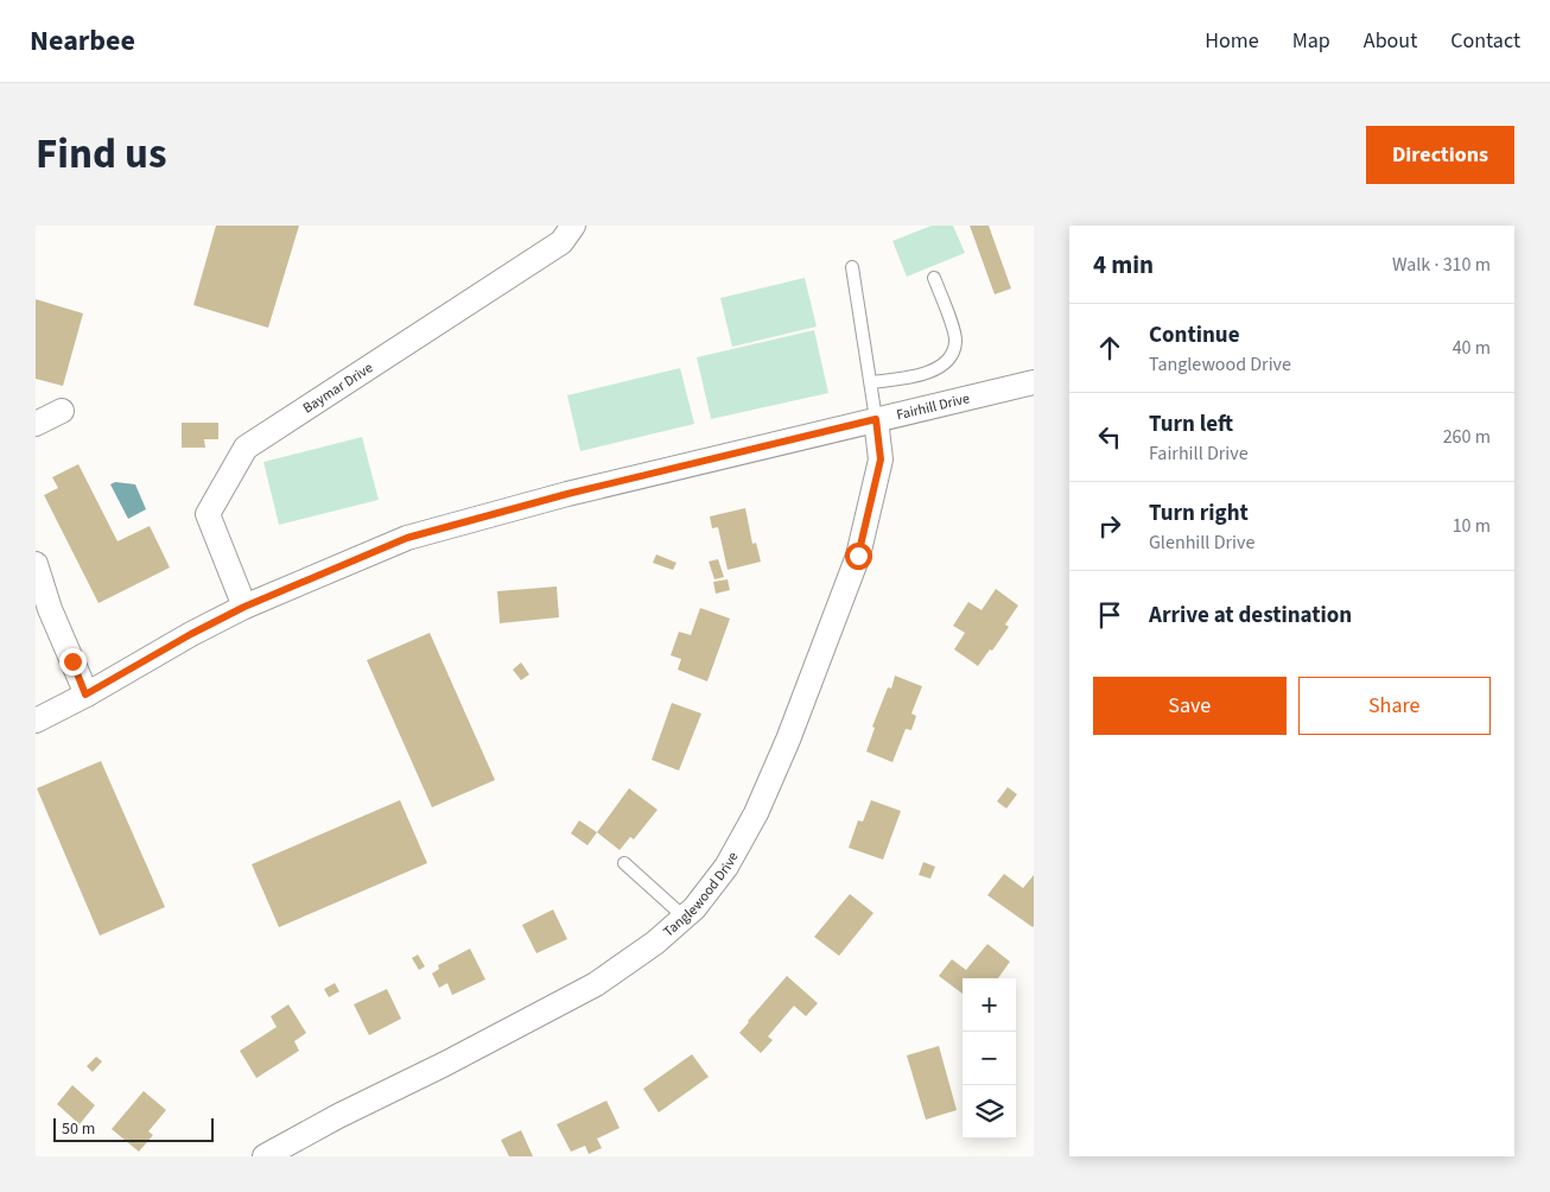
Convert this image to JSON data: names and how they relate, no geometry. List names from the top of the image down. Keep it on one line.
{"streets":{"street":["Baymar Drive","Fairhill Drive","Tanglewood Drive"]},"crossings":[["Baymar Drive","Fairhill Drive"],["Fairhill Drive","Tanglewood Drive"]],"scale_bar":"50 m","page":{"header":"Nearbee","nav":["Home","Map","About","Contact"],"title":"Find us","buttons":["Directions",["Save","Share"]],"heading":["4 min","Walk · 310 m"],"list":[["Continue","Tanglewood Drive","40 m"],["Turn left","Fairhill Drive","260 m"],["Turn right","Glenhill Drive","10 m"],"Arrive at destination"],"map_buttons":["+","−"],"scale":"50 m"}}
